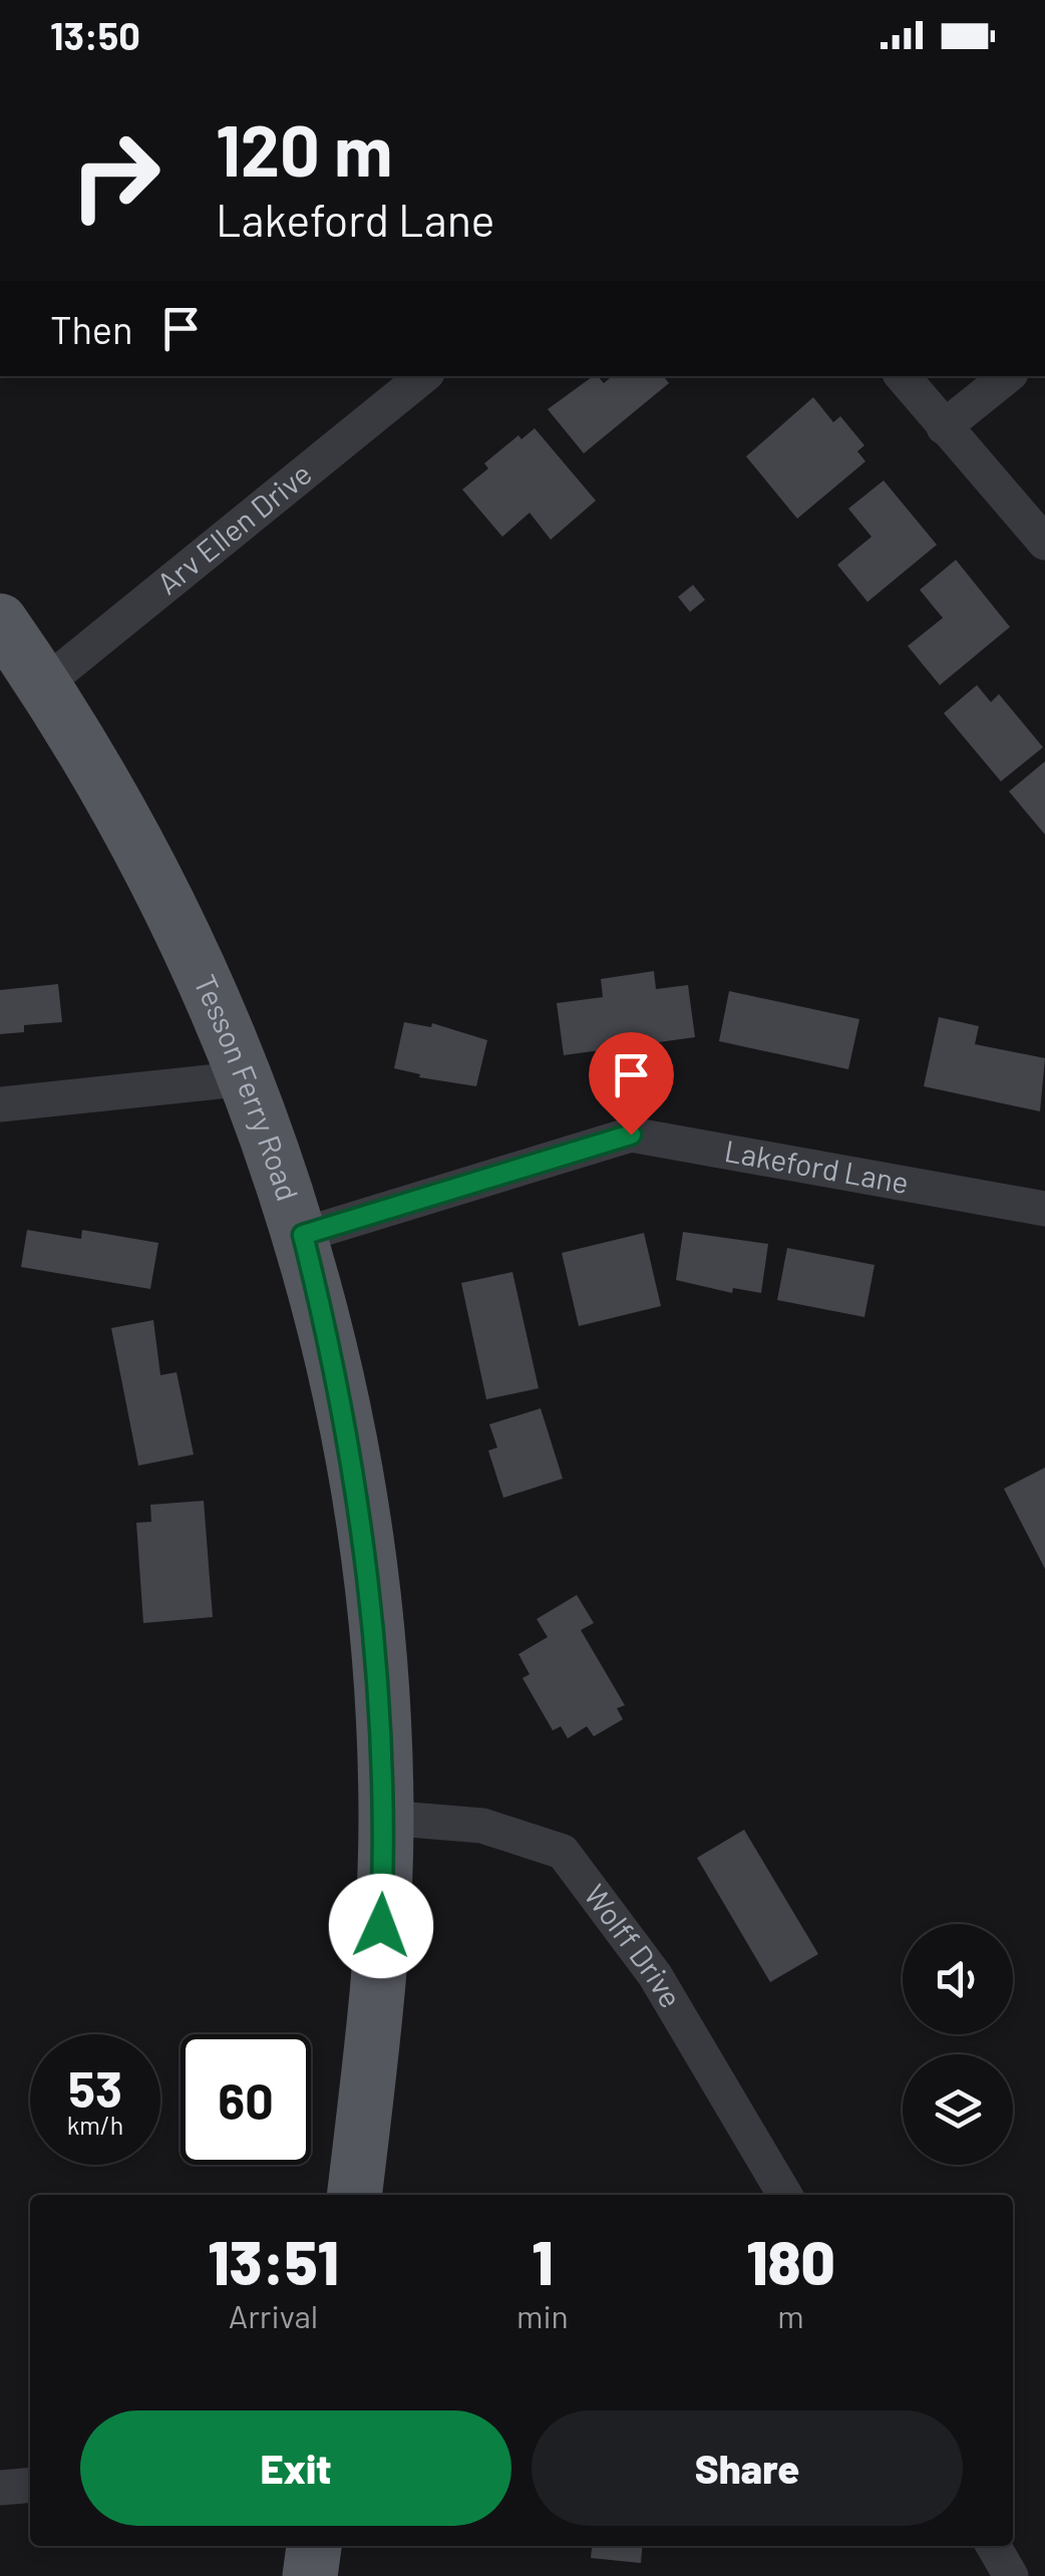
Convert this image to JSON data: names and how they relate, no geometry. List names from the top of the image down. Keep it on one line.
{"streets":{"main road":["Tesson Ferry Road"],"street":["Arv Ellen Drive","Lakeford Lane","Wolff Drive"]},"crossings":[["Arv Ellen Drive","Tesson Ferry Road"],["Tesson Ferry Road","Lakeford Lane"],["Tesson Ferry Road","Wolff Drive"]],"page":{"status":"13:50","turn":["120 m","Lakeford Lane"],"then":"Then","speed":"53 km/h","limit":"60","eta":["13:51","Arrival","1","min","180","m"],"buttons":["Exit","Share"]}}
